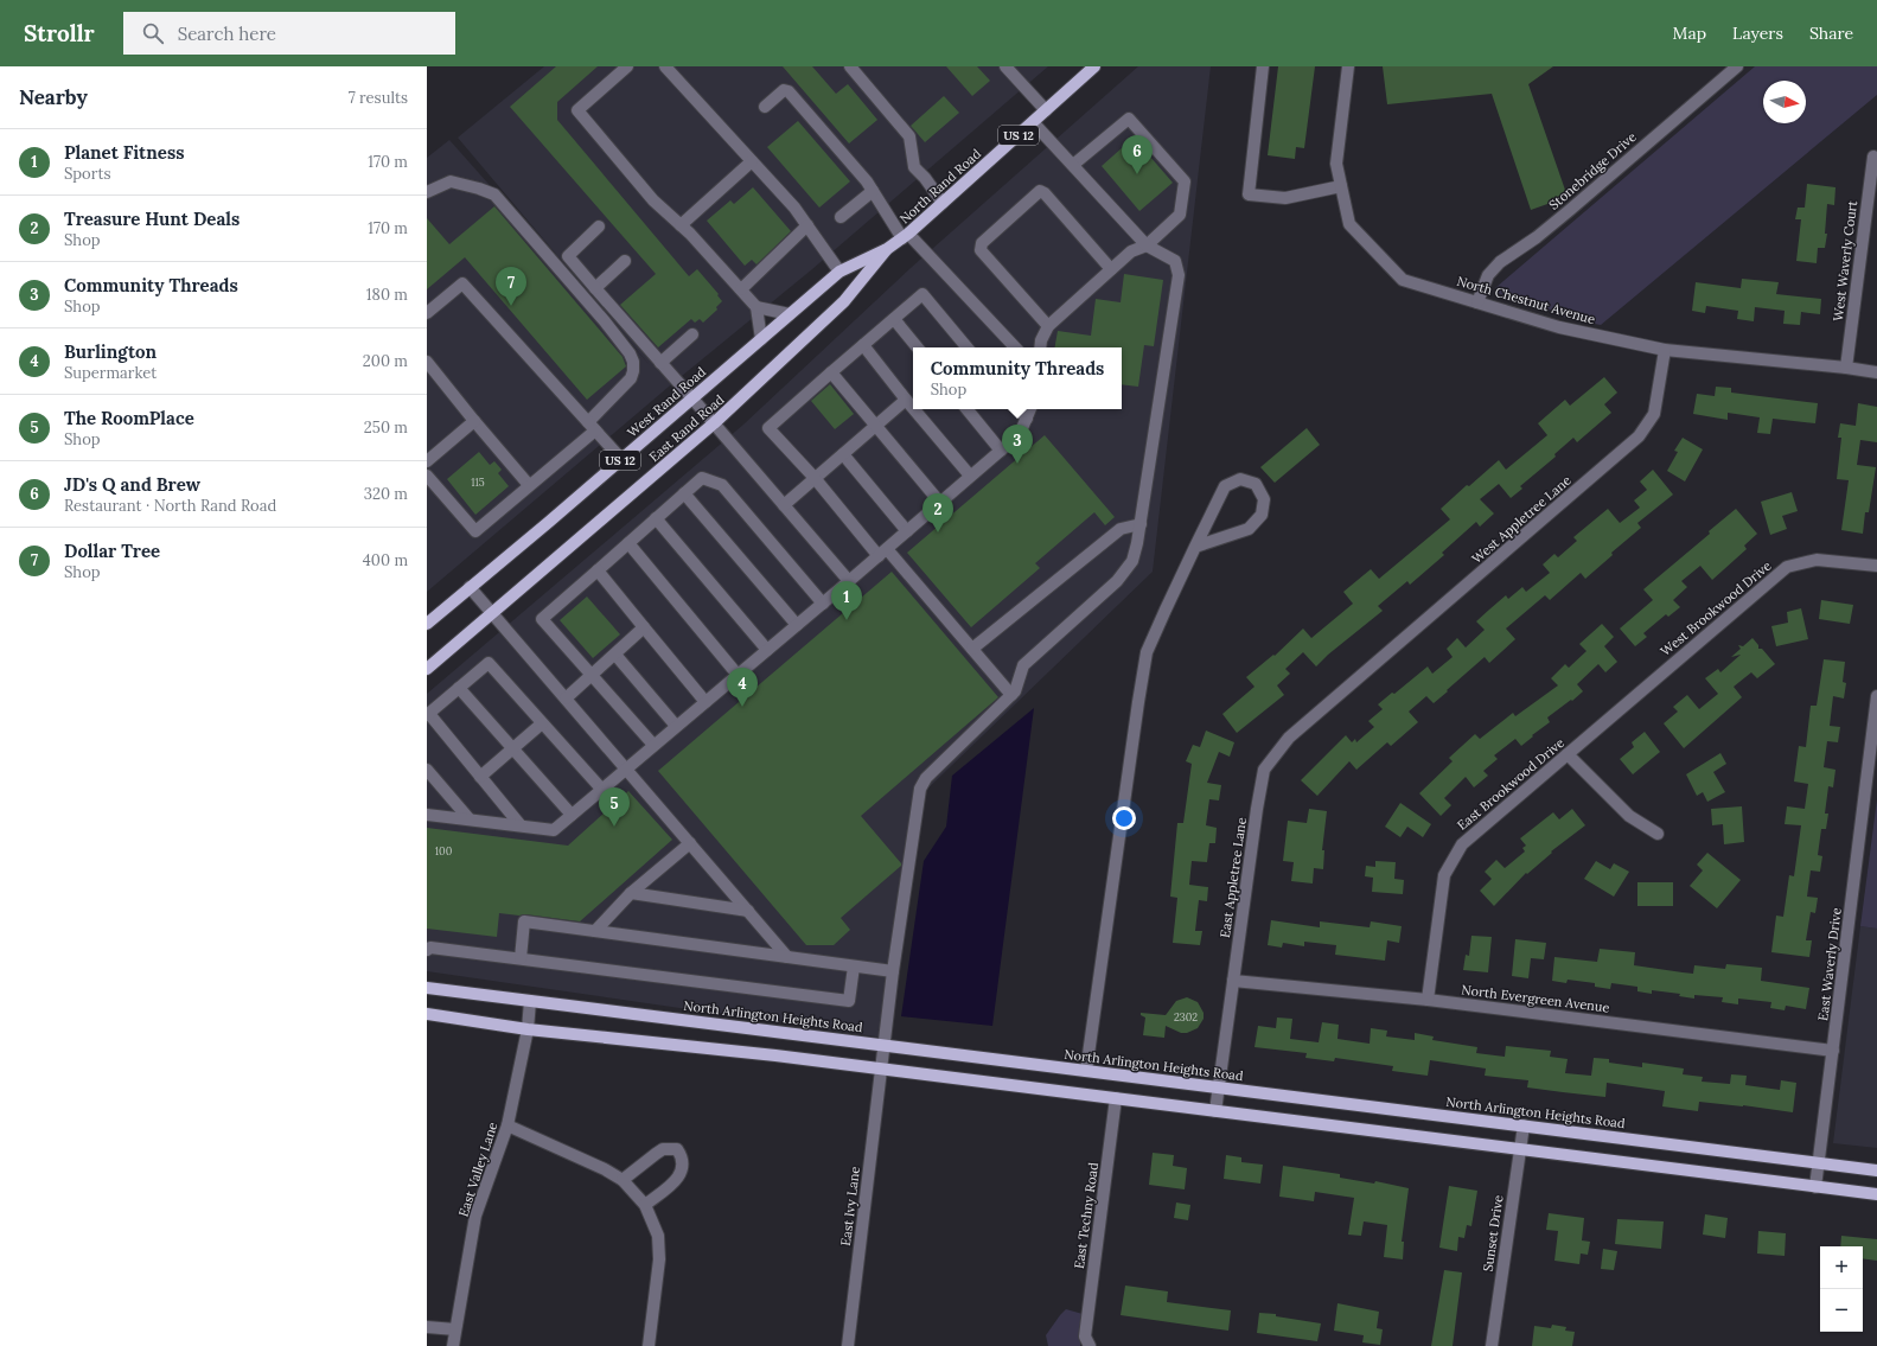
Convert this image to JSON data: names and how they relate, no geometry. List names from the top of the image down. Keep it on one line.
{"streets":{"main road":["US 12","North Rand Road","West Rand Road","East Rand Road","North Arlington Heights Road"],"street":["Stonebridge Drive","West Waverly Court","North Chestnut Avenue","West Appletree Lane","West Brookwood Drive","East Brookwood Drive","East Appletree Lane","East Waverly Drive","North Evergreen Avenue","East Valley Lane","East Ivy Lane","East Techny Road","Sunset Drive"]},"crossings":[["US 12","West Rand Road"],["Stonebridge Drive","North Chestnut Avenue"],["North Rand Road","West Rand Road"],["North Rand Road","East Rand Road"],["West Waverly Court","North Chestnut Avenue"],["North Chestnut Avenue","West Appletree Lane"],["West Rand Road","East Rand Road"],["West Appletree Lane","East Appletree Lane"],["West Brookwood Drive","East Brookwood Drive"],["East Brookwood Drive","North Evergreen Avenue"],["East Appletree Lane","North Evergreen Avenue"],["East Appletree Lane","North Arlington Heights Road"],["East Waverly Drive","North Evergreen Avenue"],["East Waverly Drive","North Arlington Heights Road"],["North Arlington Heights Road","East Valley Lane"],["North Arlington Heights Road","East Ivy Lane"],["North Arlington Heights Road","Sunset Drive"]],"house_numbers":["115","100","2302"],"north":"right","page":{"header":"Strollr","search":"Search here","nav":["Map","Layers","Share"],"heading":["Nearby","7 results"],"list":[{"mark":"1","name":"Planet Fitness","note":"Sports","value":"170 m"},{"mark":"2","name":"Treasure Hunt Deals","note":"Shop","value":"170 m"},{"mark":"3","name":"Community Threads","note":"Shop","value":"180 m"},{"mark":"4","name":"Burlington","note":"Supermarket","value":"200 m"},{"mark":"5","name":"The RoomPlace","note":"Shop","value":"250 m"},{"mark":"6","name":"JD's Q and Brew","note":"Restaurant · North Rand Road","value":"320 m"},{"mark":"7","name":"Dollar Tree","note":"Shop","value":"400 m"}],"pins":["6","7","3","2","1","4","5"],"popup":["Community Threads","Shop"],"map_buttons":["+","−"]}}
